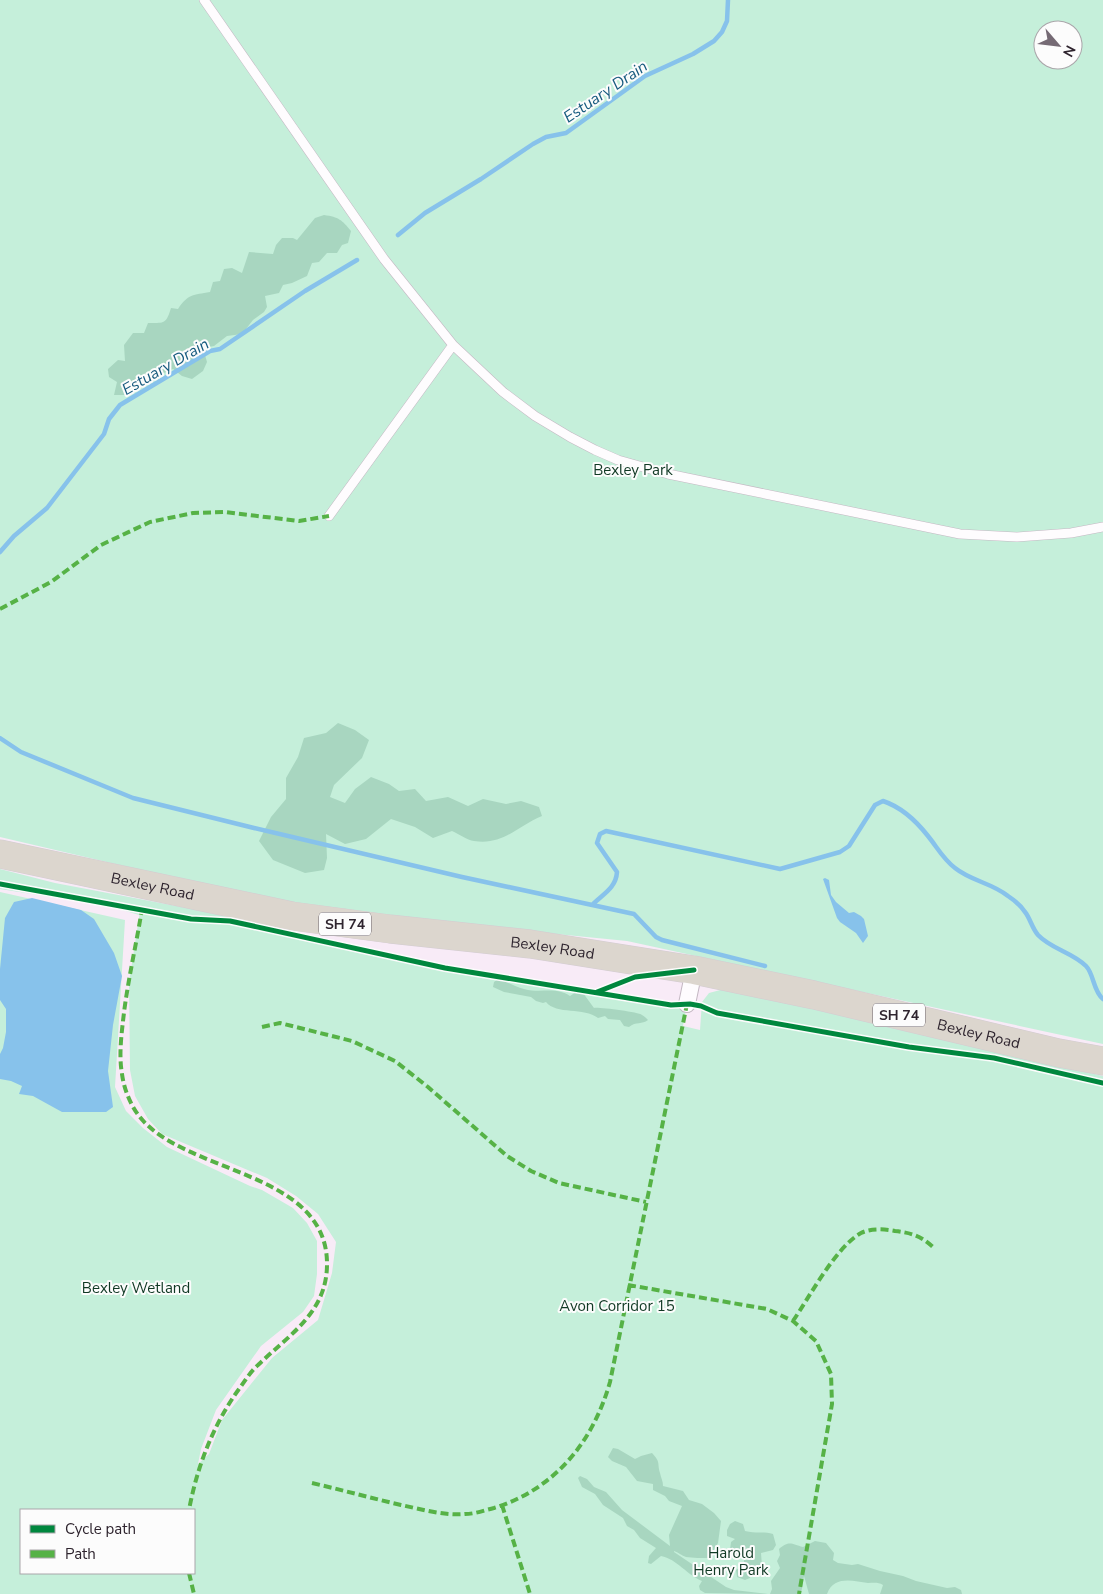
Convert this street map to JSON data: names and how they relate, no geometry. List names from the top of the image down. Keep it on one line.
{"streets":{"highway":["Bexley Road","SH 74"]},"water":["Estuary Drain"],"parks":["Bexley Park","Bexley Wetland","Avon Corridor 15","Harold Henry Park"],"legend":["Cycle path","Path"],"north":"bottom right"}
